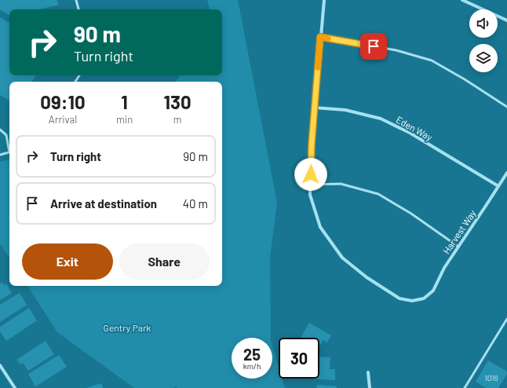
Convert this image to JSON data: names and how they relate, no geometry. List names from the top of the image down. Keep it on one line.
{"streets":{"street":["Eden Way","Harvest Way"]},"crossings":[["Eden Way","Harvest Way"]],"parks":["Gentry Park"],"house_numbers":["1016"],"page":{"turn":["90 m","Turn right"],"eta":["09:10","Arrival","1","min","130","m"],"list":[{"name":"Turn right","value":"90 m"},{"name":"Arrive at destination","value":"40 m"}],"buttons":["Exit","Share"],"speed":"25 km/h","limit":"30"}}
